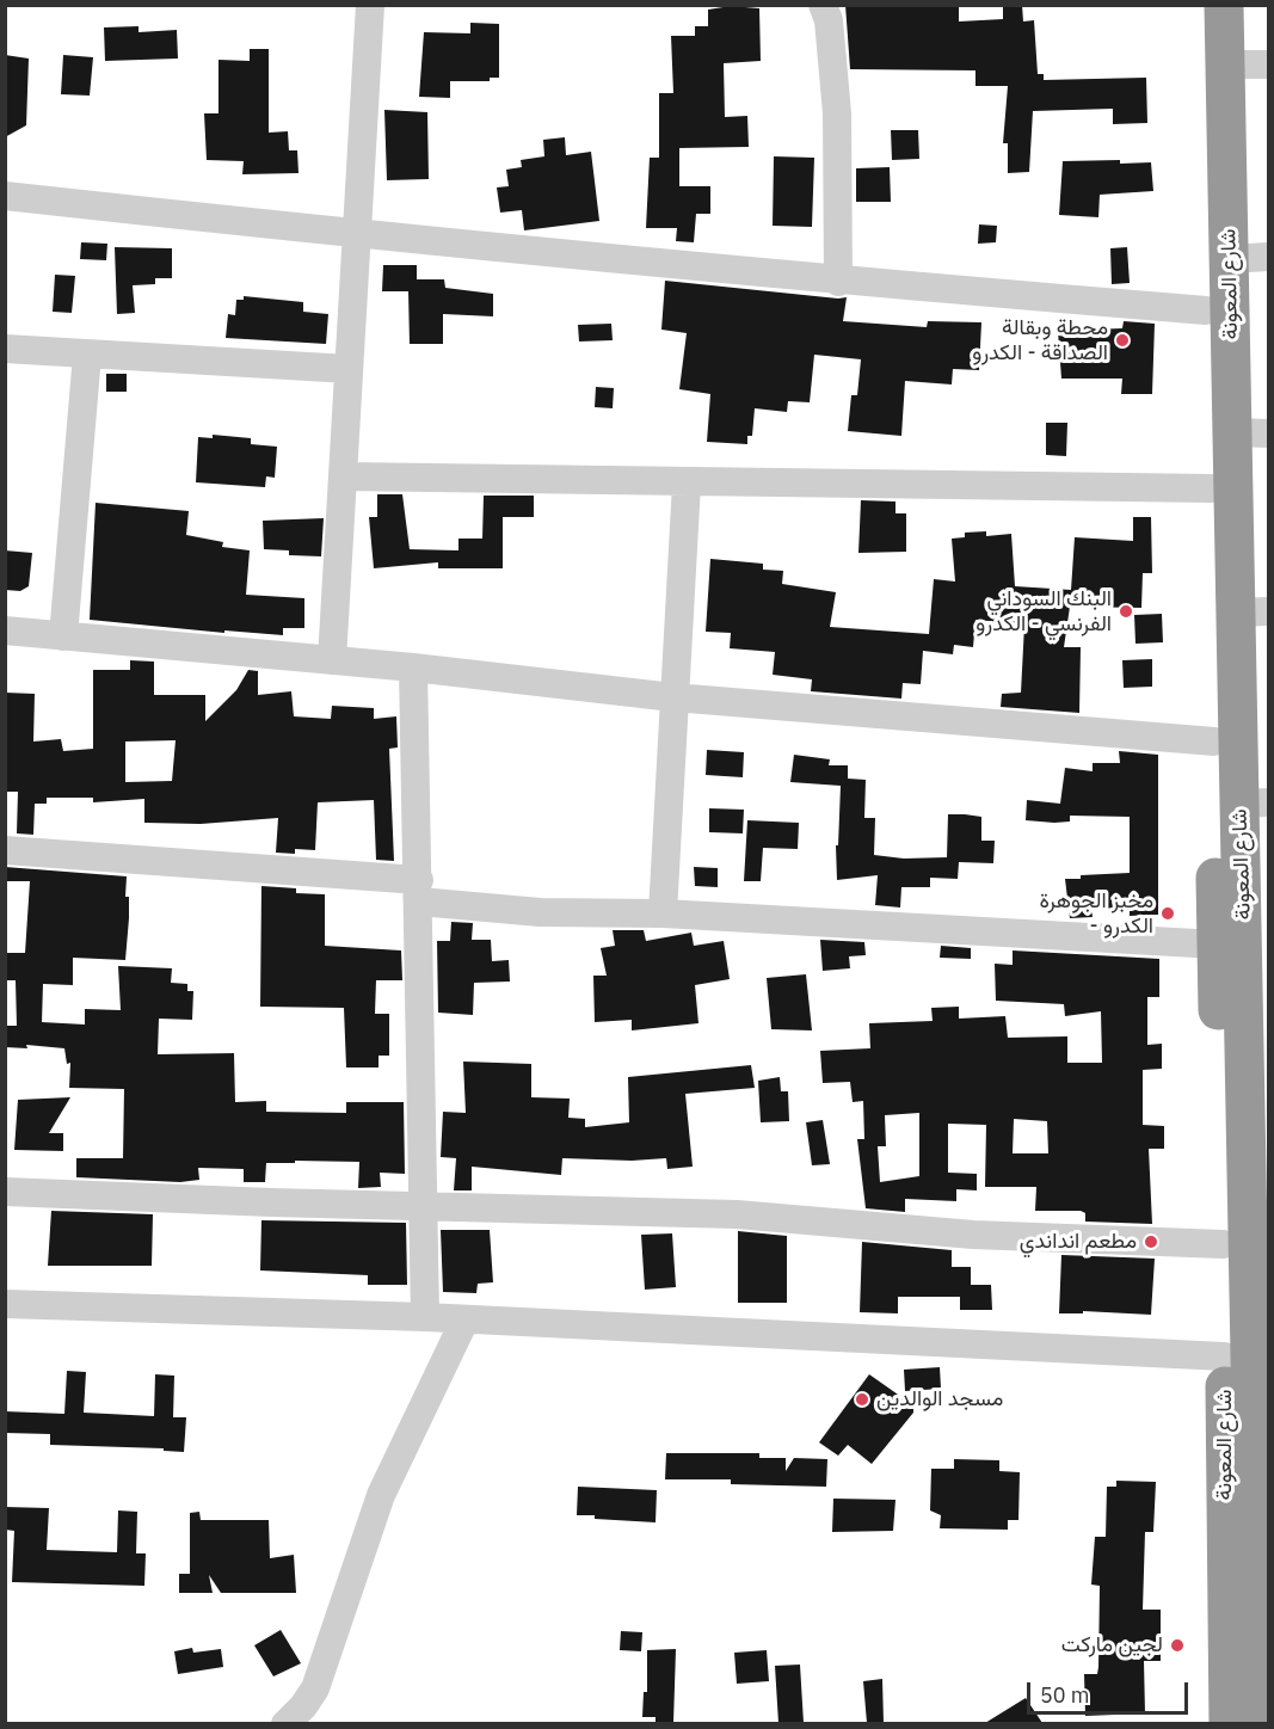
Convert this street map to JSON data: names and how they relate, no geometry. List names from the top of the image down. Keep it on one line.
{"streets":{"highway":["شارع المعونة"]},"places":["محطة وبقالة الصداقة - الكدرو","البنك السوداني الفرنسي - الكدرو","مخبز الجوهرة - الكدرو","مطعم انداندي","مسجد الوالدين","لجين ماركت"],"scale_bar":"50 m"}
